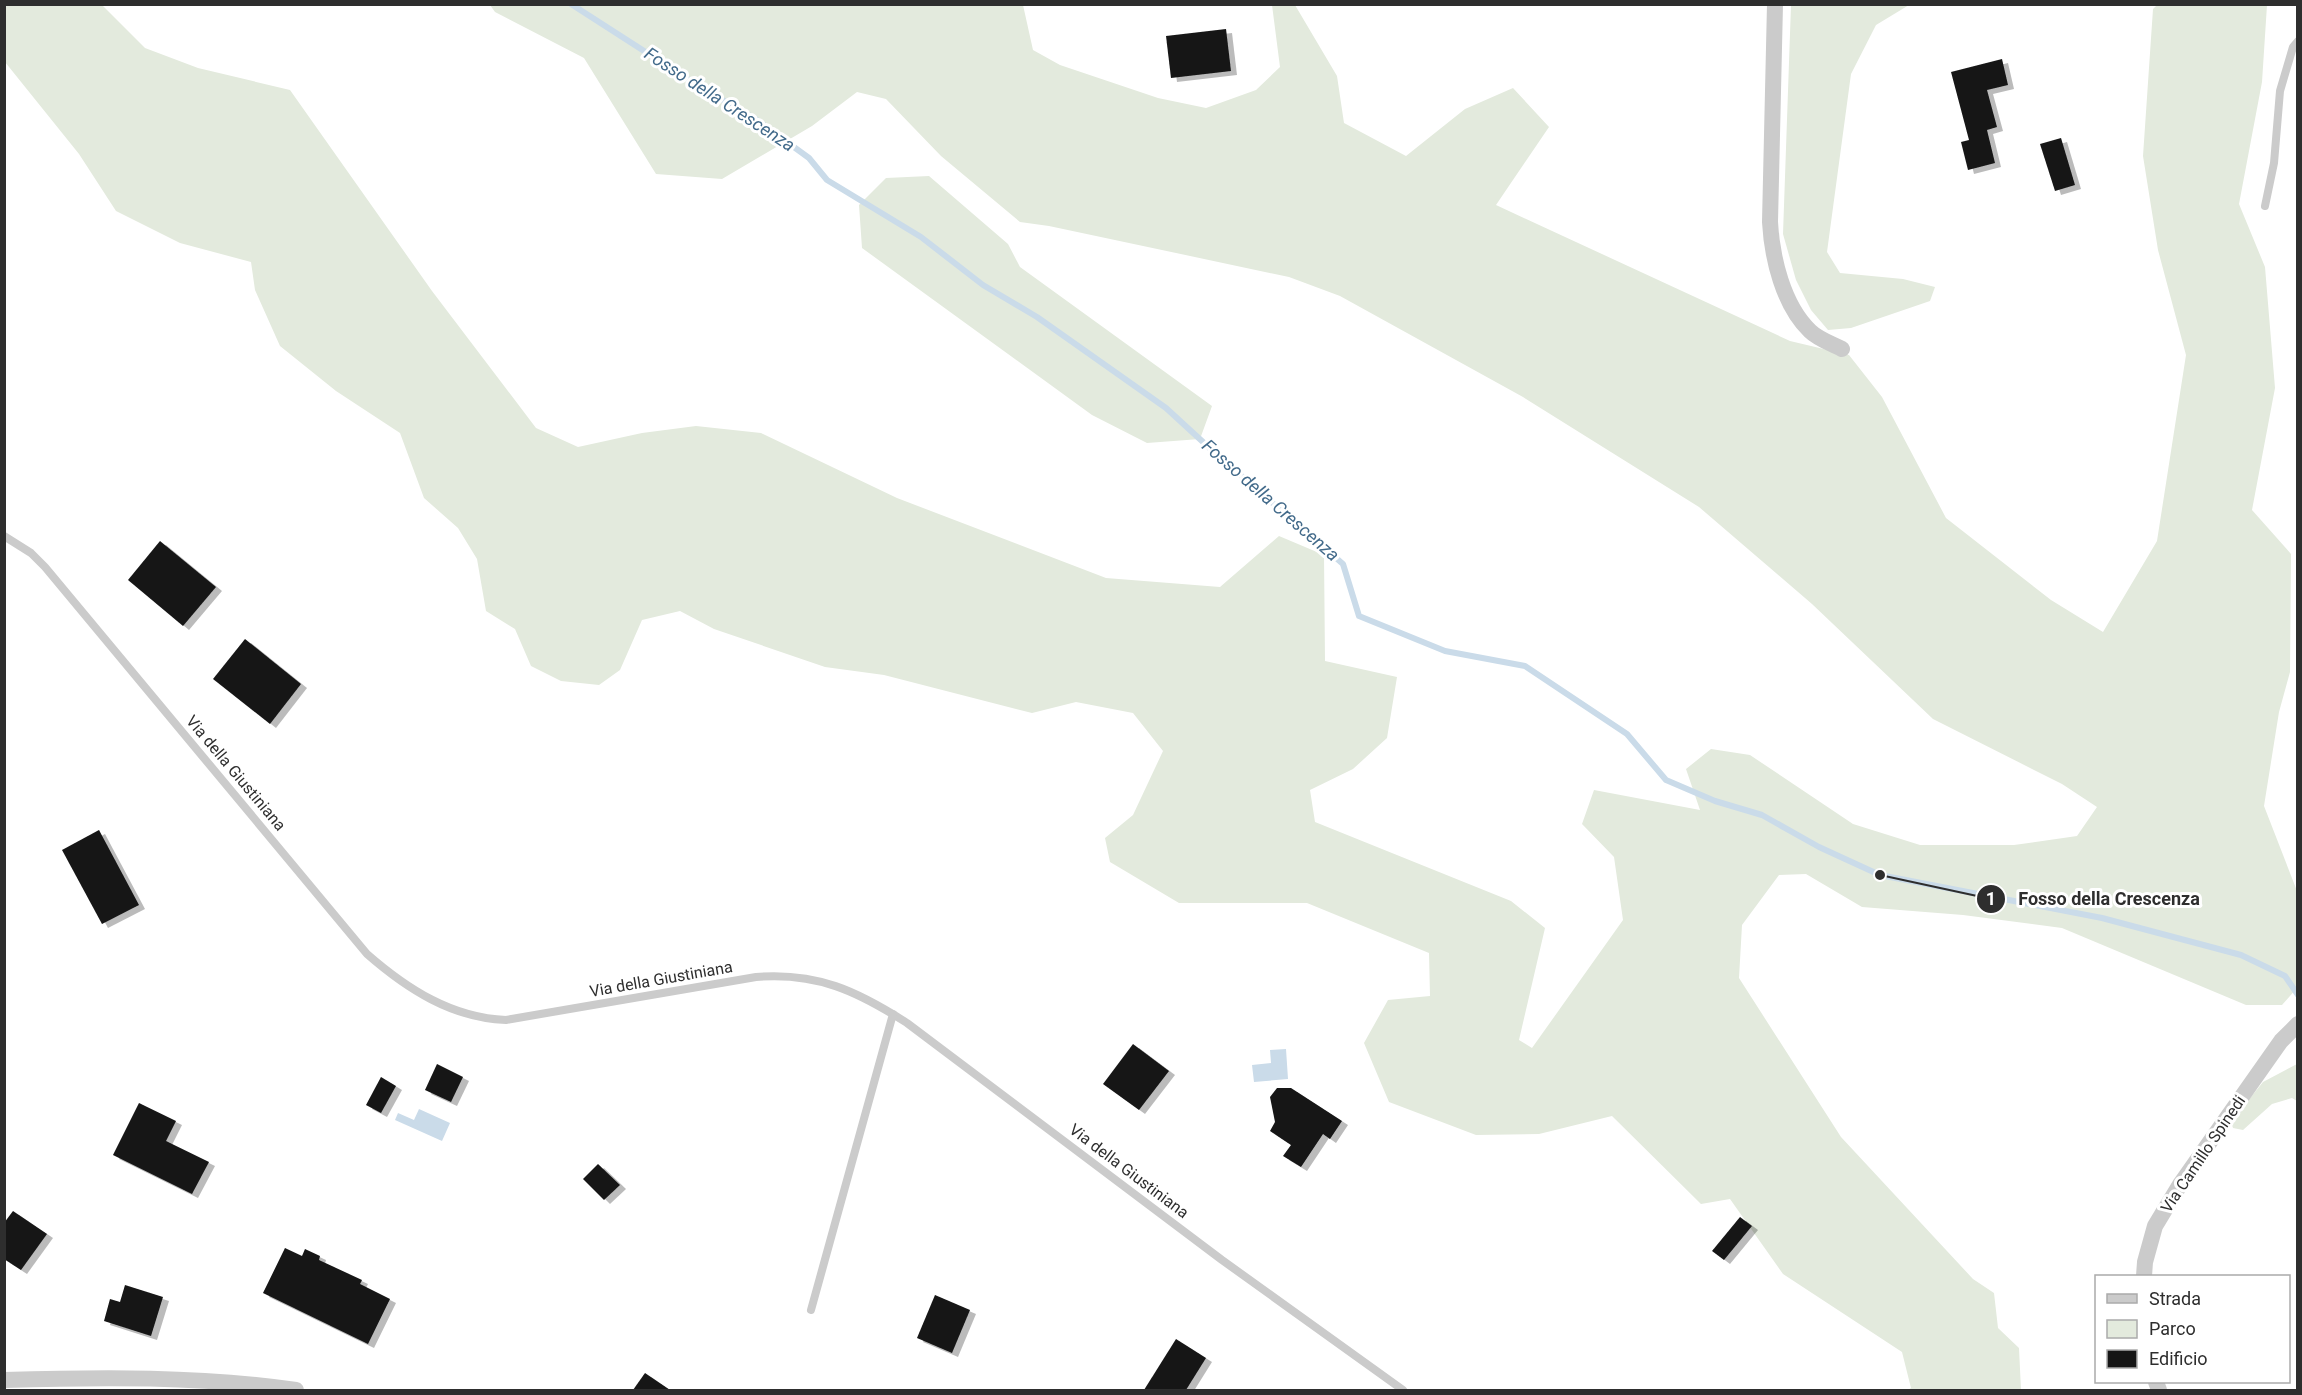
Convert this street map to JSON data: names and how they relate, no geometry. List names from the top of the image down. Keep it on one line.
{"streets":{"street":["Via Camillo Spinedi"],"lane":["Via della Giustiniana"]},"water":["Fosso della Crescenza"],"places":["Fosso della Crescenza"],"legend":["Strada","Parco","Edificio"]}
